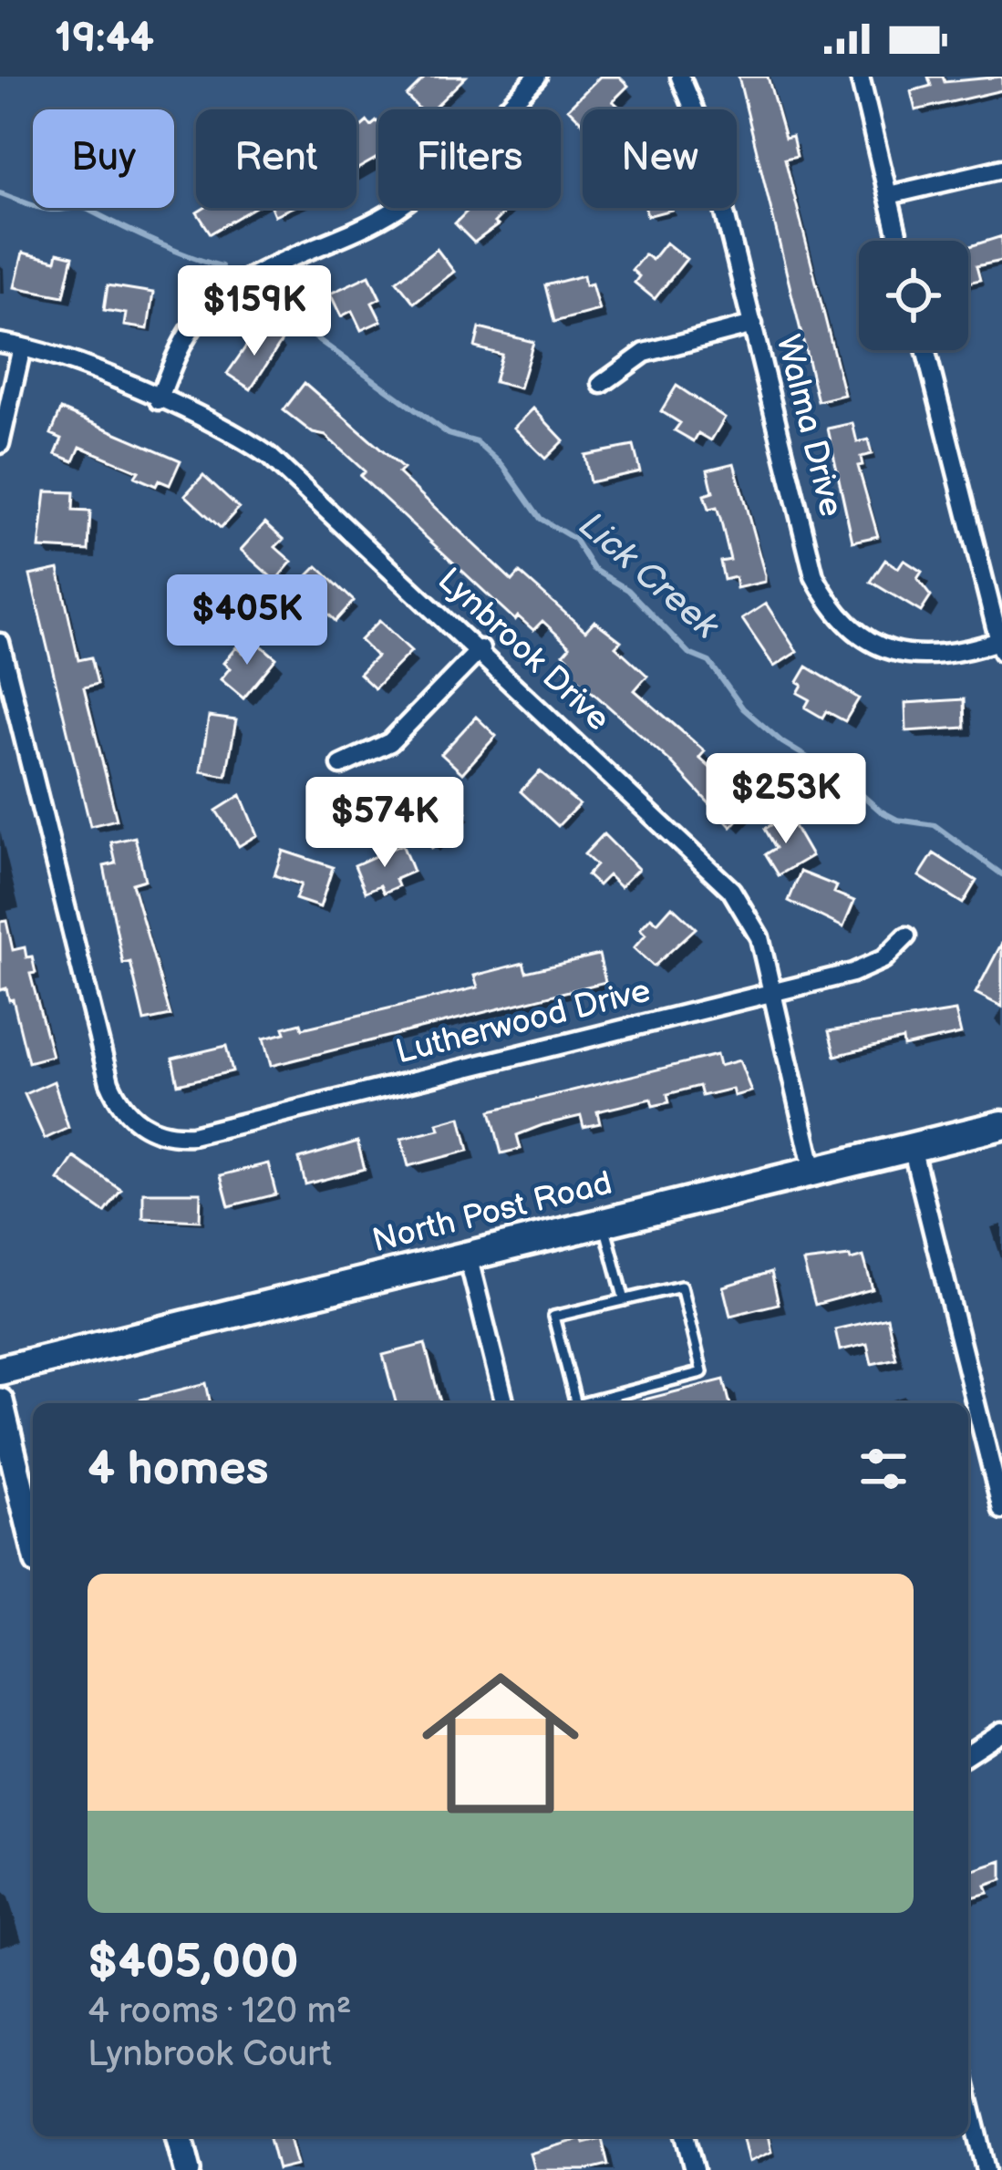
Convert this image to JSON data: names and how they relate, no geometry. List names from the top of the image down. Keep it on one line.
{"streets":{"main road":["North Post Road"],"street":["Walma Drive","Lynbrook Drive","Lutherwood Drive"]},"crossings":[["Lynbrook Drive","Lutherwood Drive"],["Lynbrook Drive","North Post Road"]],"water":["Lick Creek"],"page":{"status":"19:44","chip":["Buy","Rent","Filters","New"],"price":["$159K","$405K","$253K","$574K"],"heading":"4 homes","list":[{"name":"$405,000","note":"4 rooms · 120 m² · Lynbrook Court"}]}}
